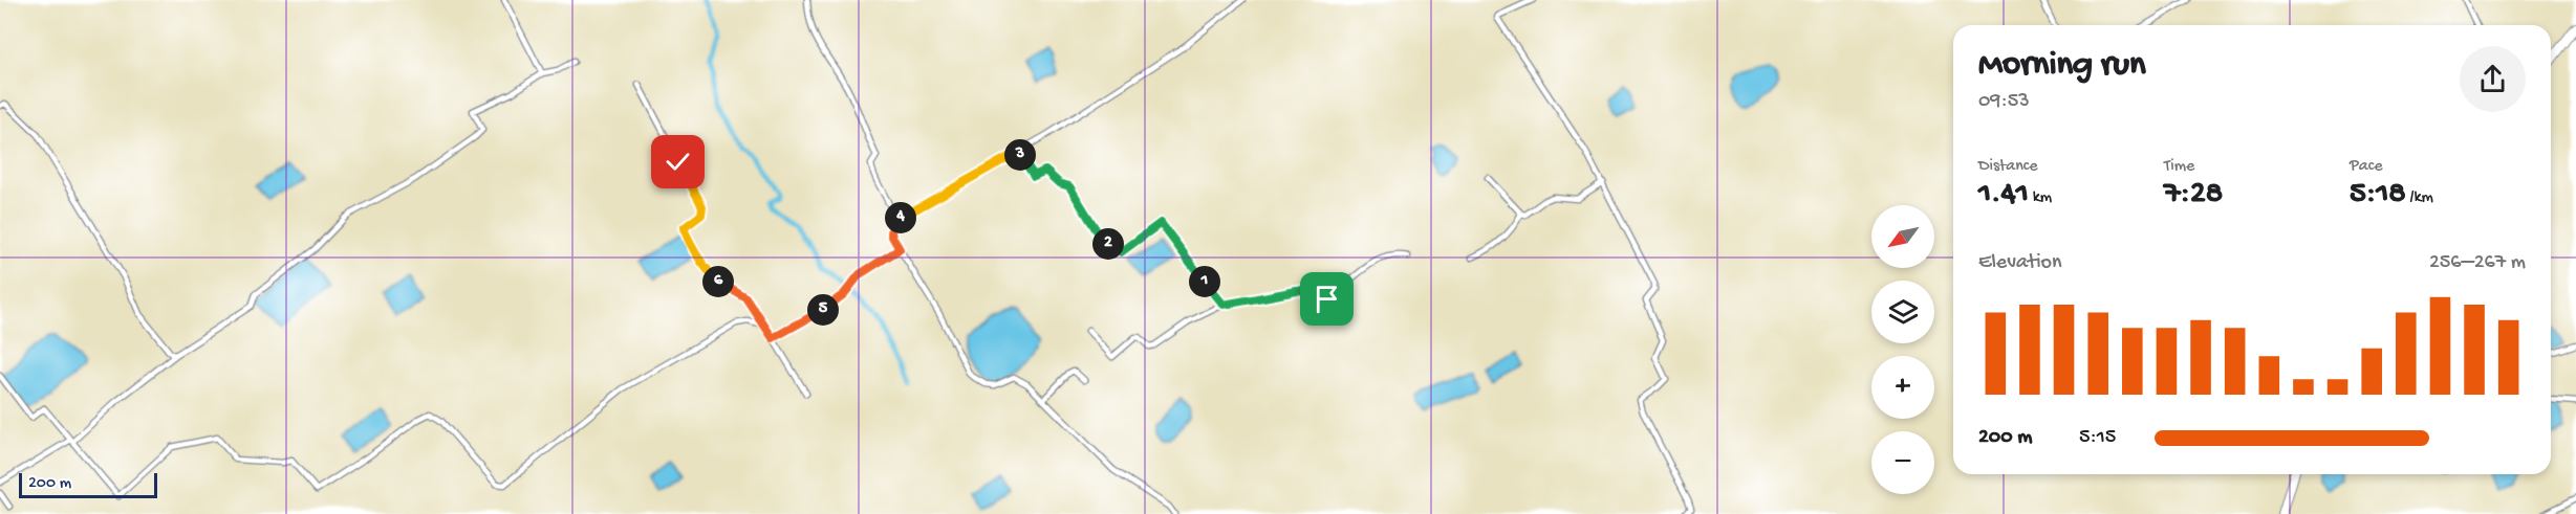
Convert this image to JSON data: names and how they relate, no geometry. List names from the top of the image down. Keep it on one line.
{"scale_bar":"200 m","north":"bottom left","page":{"heading":["Morning run","09:53"],"stats":[["Distance","1.41 km"],["Time","7:28"],["Pace","5:18 /km"]],"pins":["3","4","2","1","6","5"],"map_buttons":["+","−"],"chart":["Elevation","256–267 m"],"list":[{"name":"200 m","note":"5:15"}],"scale":"200 m"}}
